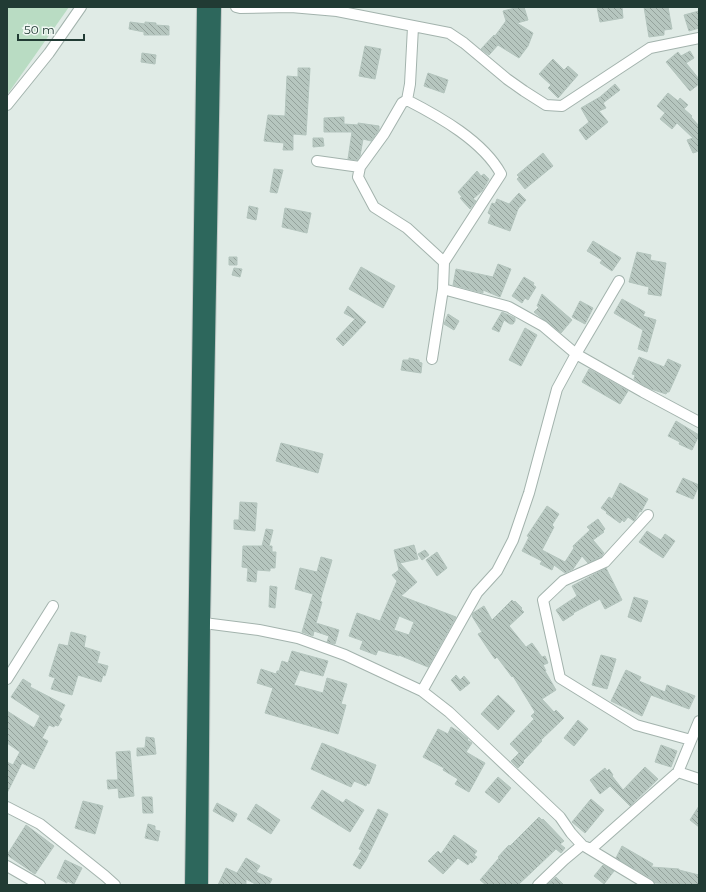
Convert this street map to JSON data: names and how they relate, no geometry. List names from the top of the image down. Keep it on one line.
{"scale_bar":"50 m"}
